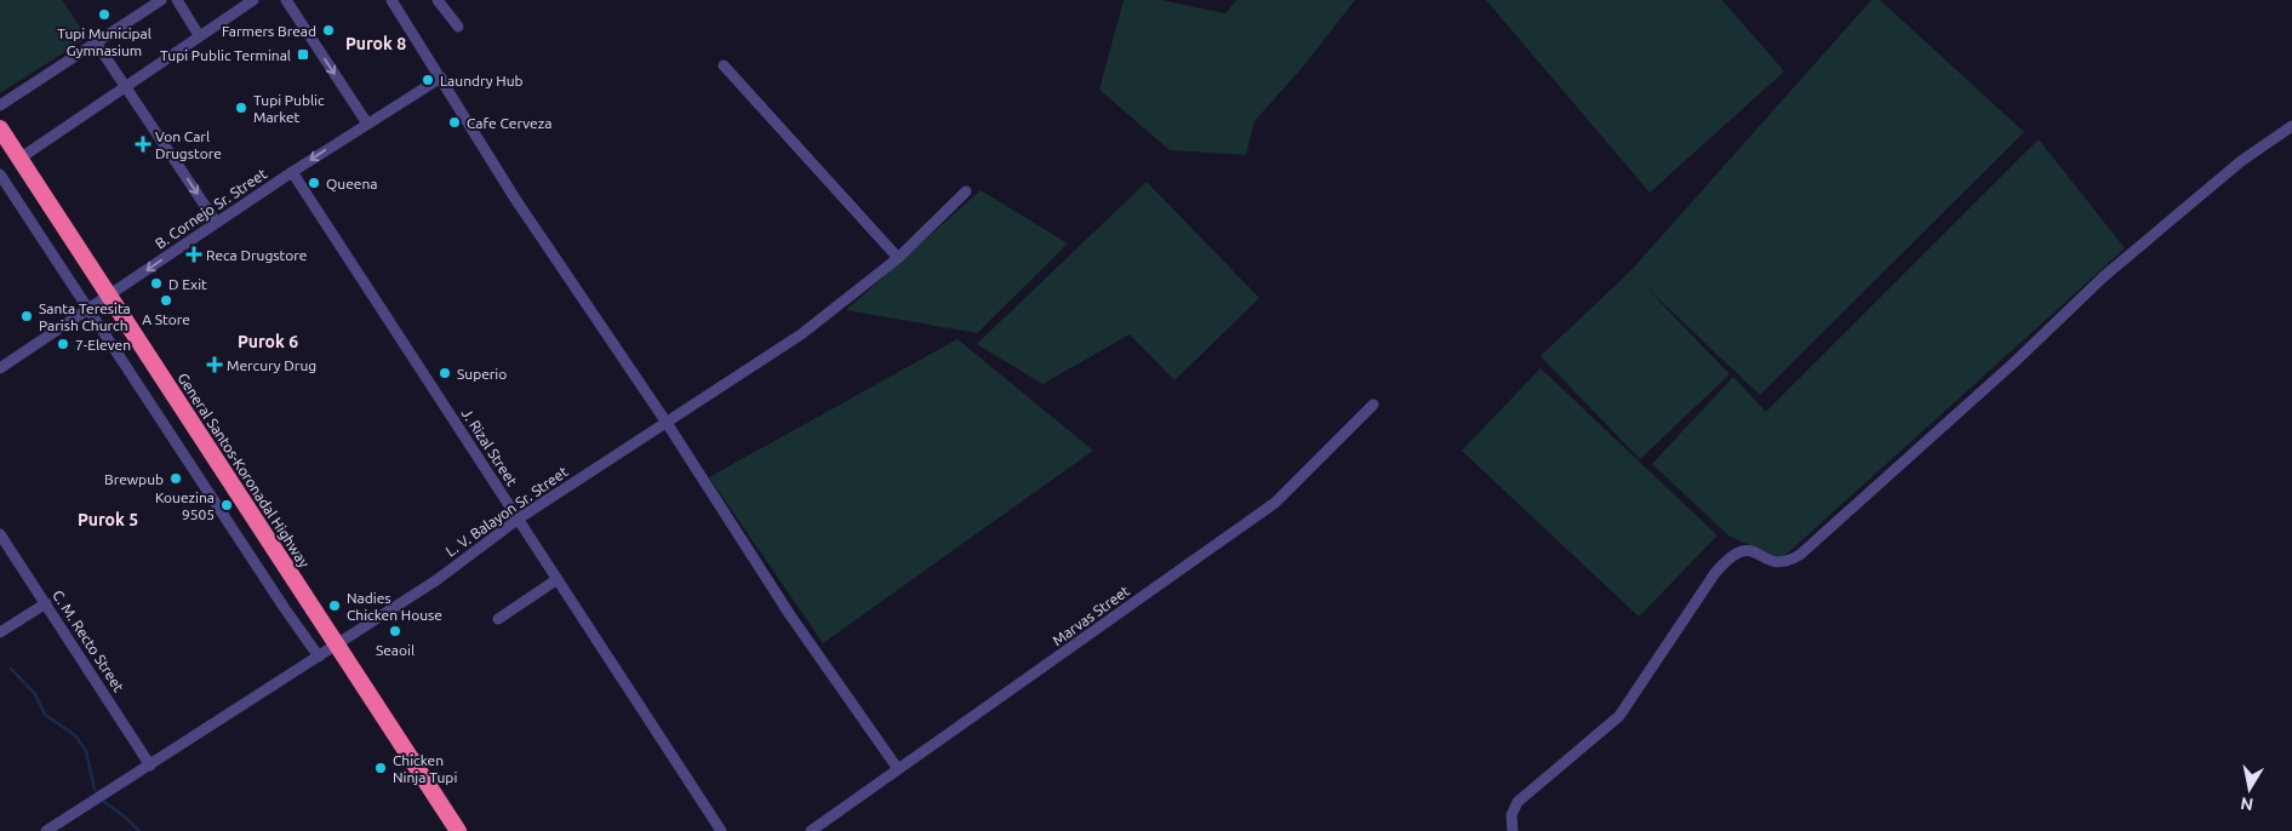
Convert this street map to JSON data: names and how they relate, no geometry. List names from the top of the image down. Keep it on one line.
{"streets":{"highway":["General Santos-Koronadal Highway"],"street":["B. Cornejo Sr. Street","J. Rizal Street","L. V. Balayon Sr. Street","Marvas Street","C. M. Recto Street"]},"crossings":[["B. Cornejo Sr. Street","J. Rizal Street"],["B. Cornejo Sr. Street","General Santos-Koronadal Highway"],["J. Rizal Street","L. V. Balayon Sr. Street"],["General Santos-Koronadal Highway","L. V. Balayon Sr. Street"],["L. V. Balayon Sr. Street","C. M. Recto Street"]],"one_way":["B. Cornejo Sr. Street"],"districts":["Purok 8","Purok 6","Purok 5"],"places":{"other":["Tupi Municipal Gymnasium","Farmers Bread","Laundry Hub","Tupi Public Market","Cafe Cerveza","Queena","D Exit","A Store","Santa Teresita Parish Church","7-Eleven","Superio","Brewpub","Kouezina 9505","Nadies Chicken House","Seaoil","Chicken Ninja Tupi"],"transit":["Tupi Public Terminal"],"health":["Von Carl Drugstore","Reca Drugstore","Mercury Drug"]},"north":"bottom"}
